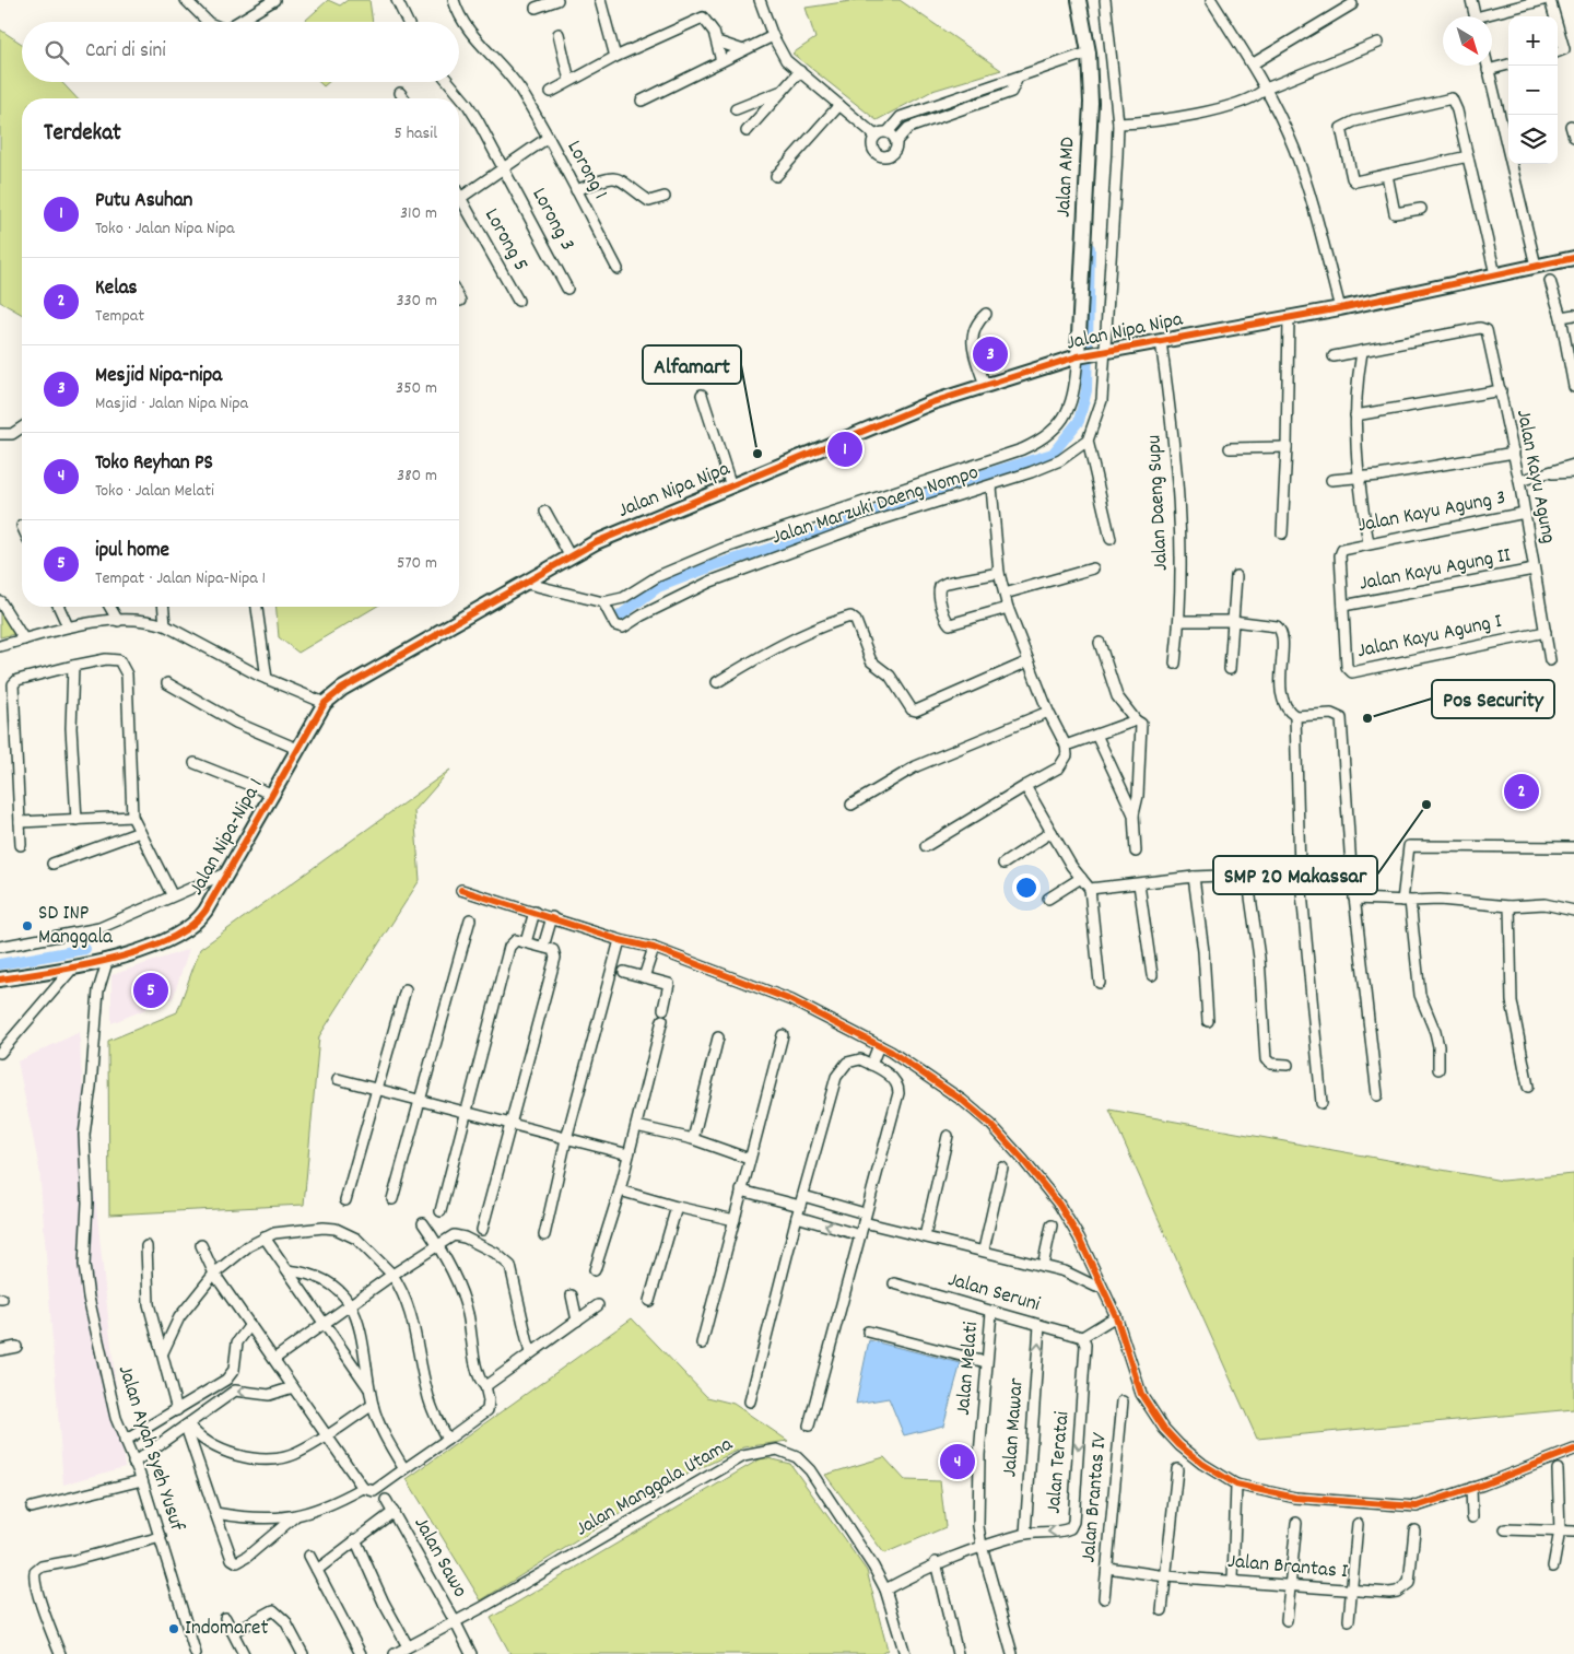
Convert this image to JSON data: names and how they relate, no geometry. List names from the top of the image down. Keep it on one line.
{"streets":{"street":["Lorong 1","Jalan AMD","Lorong 3","Lorong 5","Jalan Nipa Nipa","Jalan Kayu Agung","Jalan Daeng Supu","Jalan Marzuki Daeng Nompo","Jalan Kayu Agung 3","Jalan Kayu Agung II","Jalan Kayu Agung I","Jalan Nipa-Nipa 1","Jalan Seruni","Jalan Melati","Jalan Mawar","Jalan Ayah Syeh Yusuf","Jalan Teratai","Jalan Manggala Utama","Jalan Brantas IV","Jalan Sawo","Jalan Brantas I"]},"crossings":[["Jalan AMD","Jalan Nipa Nipa"],["Jalan Nipa Nipa","Jalan Daeng Supu"],["Jalan Nipa Nipa","Jalan Nipa-Nipa 1"],["Jalan Kayu Agung","Jalan Kayu Agung 3"],["Jalan Kayu Agung","Jalan Kayu Agung II"],["Jalan Kayu Agung","Jalan Kayu Agung I"],["Jalan Kayu Agung 3","Jalan Kayu Agung I"],["Jalan Kayu Agung II","Jalan Kayu Agung I"],["Jalan Nipa-Nipa 1","Jalan Ayah Syeh Yusuf"],["Jalan Seruni","Jalan Melati"],["Jalan Seruni","Jalan Mawar"],["Jalan Seruni","Jalan Teratai"],["Jalan Melati","Jalan Teratai"],["Jalan Mawar","Jalan Teratai"],["Jalan Teratai","Jalan Manggala Utama"],["Jalan Manggala Utama","Jalan Sawo"],["Jalan Brantas IV","Jalan Brantas I"]],"one_way":["Jalan Mawar","Jalan Teratai"],"places":["Alfamart","Pos Security","SMP 20 Makassar","SD INP Manggala","Indomaret"],"north":"bottom right","page":{"map_buttons":["+","−"],"search":"Cari di sini","heading":["Terdekat","5 hasil"],"list":[{"mark":"1","name":"Putu Asuhan","note":"Toko · Jalan Nipa Nipa","value":"310 m"},{"mark":"2","name":"Kelas","note":"Tempat","value":"330 m"},{"mark":"3","name":"Mesjid Nipa-nipa","note":"Masjid · Jalan Nipa Nipa","value":"350 m"},{"mark":"4","name":"Toko Reyhan PS","note":"Toko · Jalan Melati","value":"380 m"},{"mark":"5","name":"ipul home","note":"Tempat · Jalan Nipa-Nipa 1","value":"570 m"}],"pins":["3","1","2","5","4"]}}
